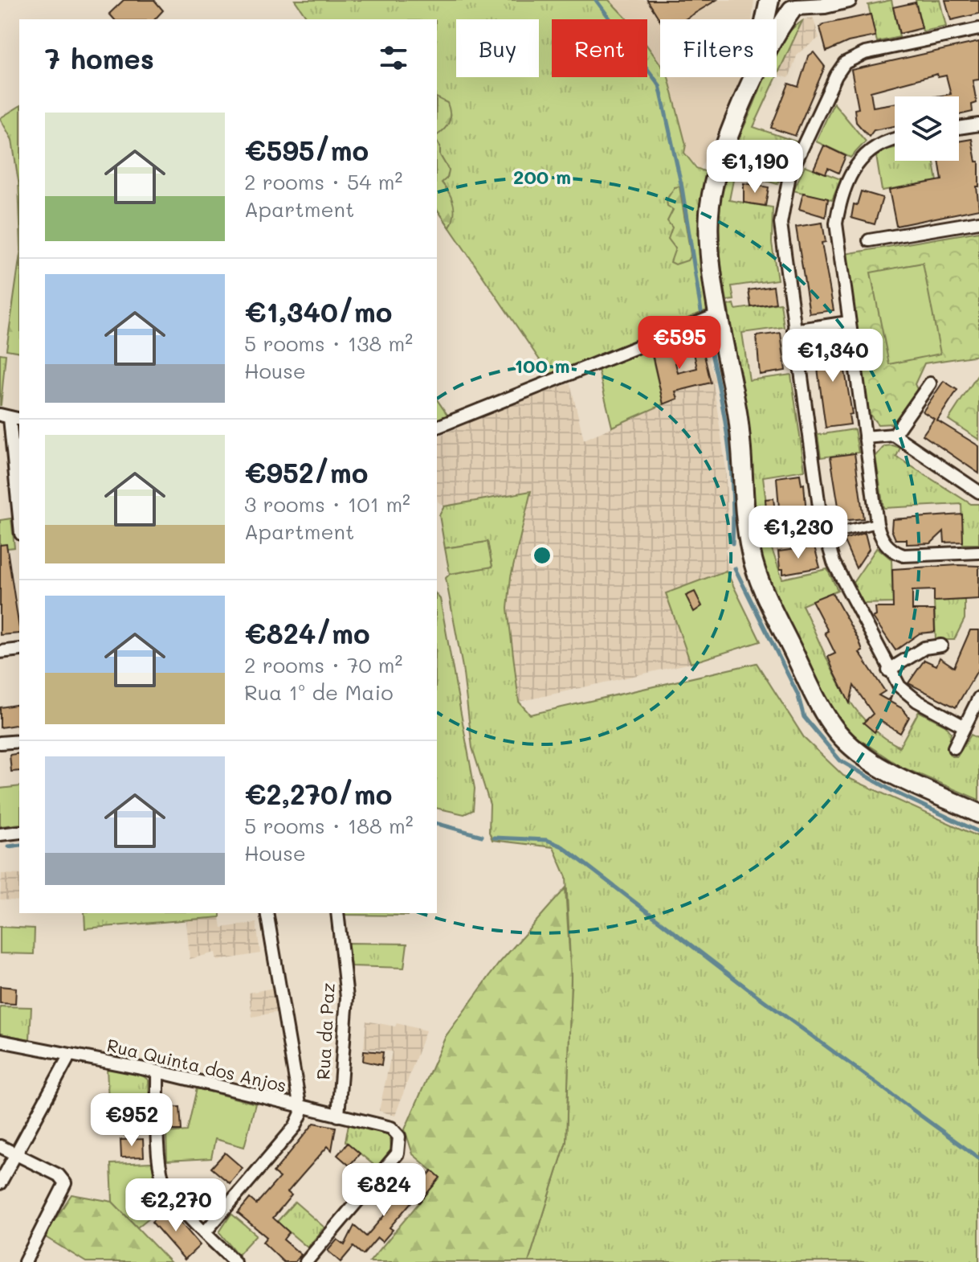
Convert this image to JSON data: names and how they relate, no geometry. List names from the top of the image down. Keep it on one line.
{"streets":{"street":["Rua da Paz","Rua Quinta dos Anjos"]},"crossings":[["Rua da Paz","Rua Quinta dos Anjos"]],"page":{"chip":["Buy","Rent","Filters"],"heading":"7 homes","list":[{"name":"€595/mo","note":"2 rooms · 54 m² · Apartment"},{"name":"€1,340/mo","note":"5 rooms · 138 m² · House"},{"name":"€952/mo","note":"3 rooms · 101 m² · Apartment"},{"name":"€824/mo","note":"2 rooms · 70 m² · Rua 1º de Maio"},{"name":"€2,270/mo","note":"5 rooms · 188 m² · House"}],"price":["€1,190","€595","€1,340","€1,230","€952","€824","€2,270"]},"rings":["200 m","100 m"]}
